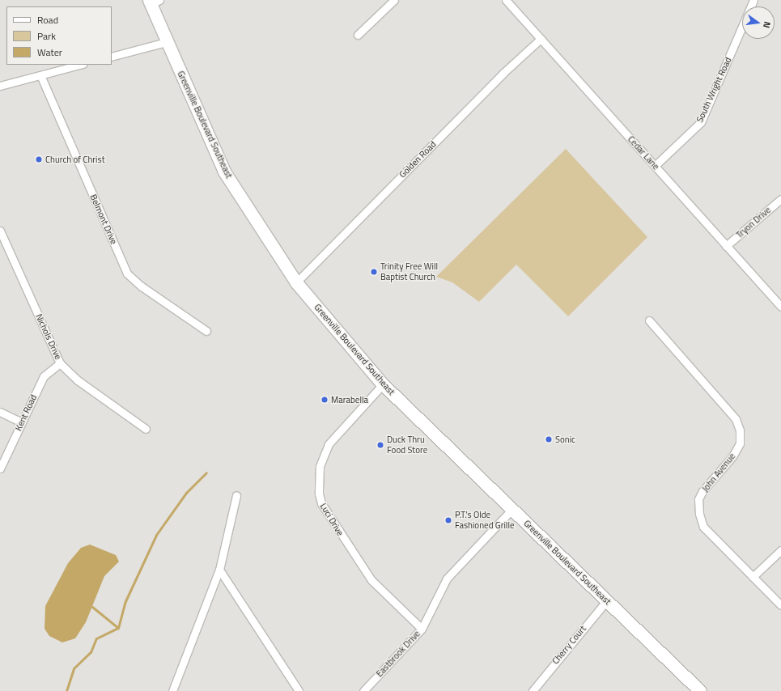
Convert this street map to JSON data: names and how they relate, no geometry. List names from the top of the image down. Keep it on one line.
{"streets":{"highway":["Greenville Boulevard Southeast"],"street":["South Wright Road","Cedar Lane","Golden Road","Belmont Drive","Tryon Drive","Nichols Drive","Kent Road","John Avenue","Luci Drive","Cherry Court","Eastbrook Drive"]},"crossings":[["South Wright Road","Cedar Lane"],["Greenville Boulevard Southeast","Golden Road"],["Greenville Boulevard Southeast","Luci Drive"],["Greenville Boulevard Southeast","Cherry Court"],["Greenville Boulevard Southeast","Eastbrook Drive"],["Cedar Lane","Golden Road"],["Cedar Lane","Tryon Drive"],["Nichols Drive","Kent Road"],["Luci Drive","Eastbrook Drive"]],"places":["Church of Christ","Trinity Free Will Baptist Church","Marabella","Sonic","Duck Thru Food Store","P.T.’s Olde Fashioned Grille"],"legend":["Road","Park","Water"],"north":"right"}
